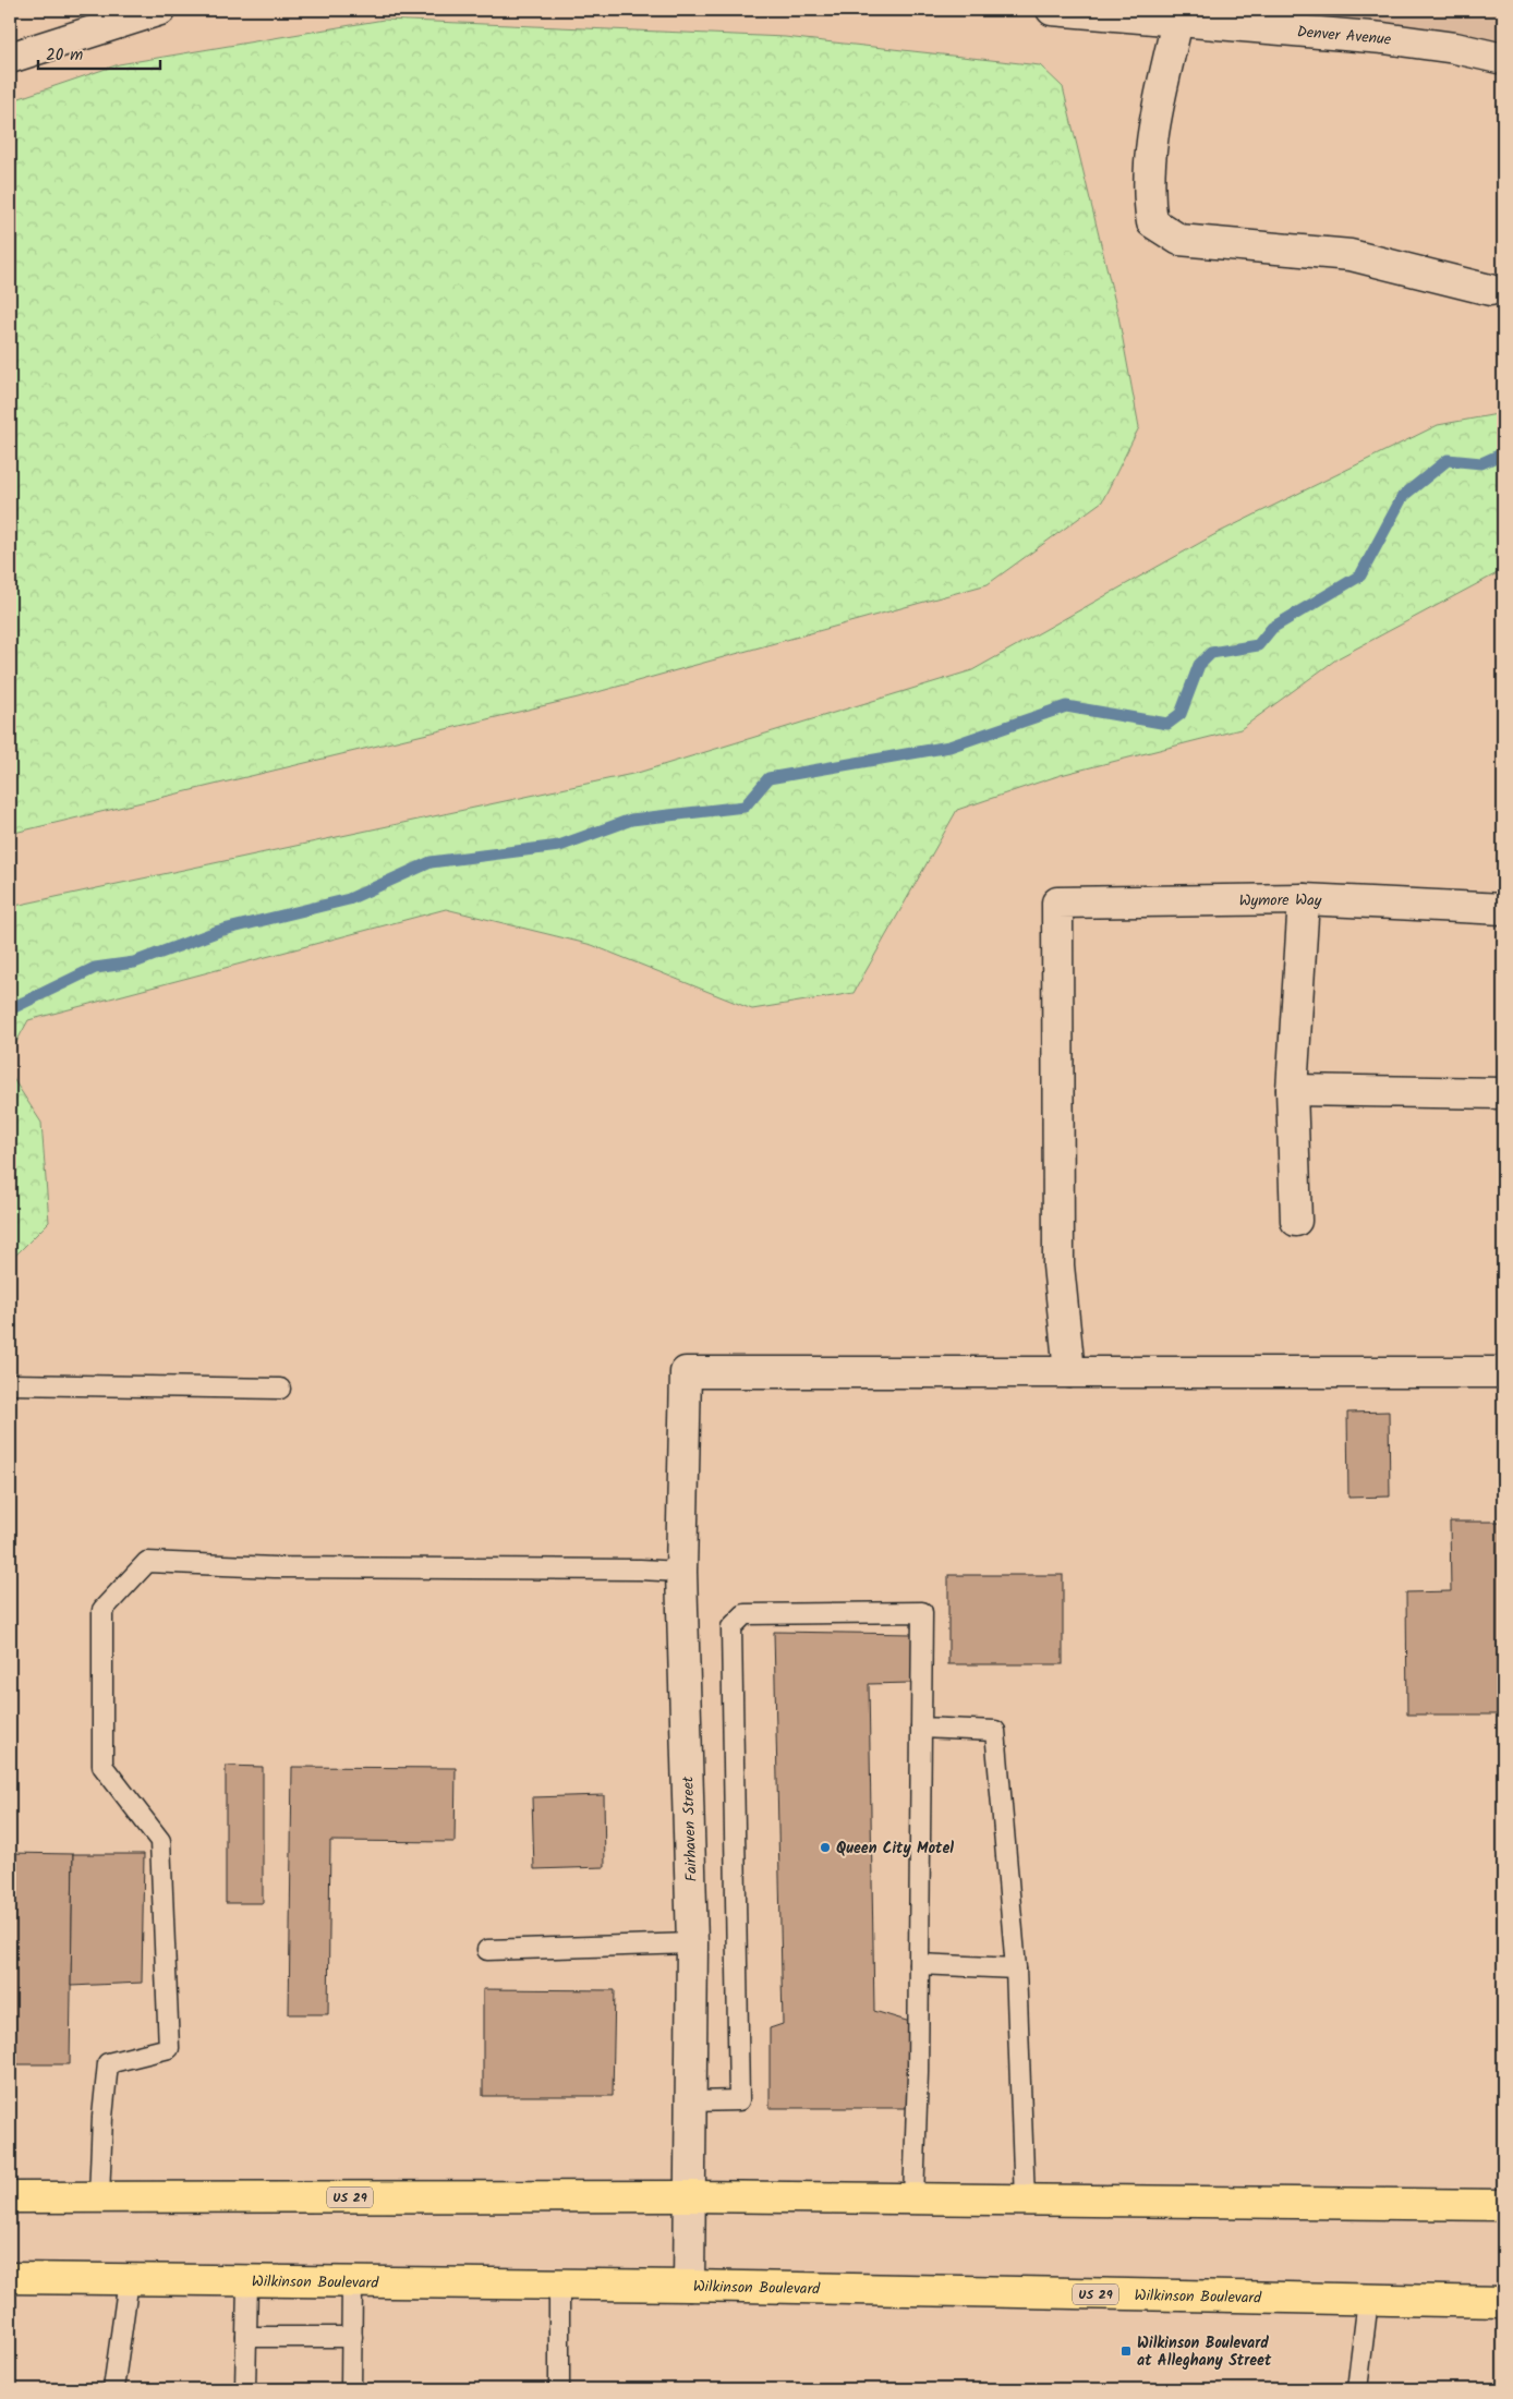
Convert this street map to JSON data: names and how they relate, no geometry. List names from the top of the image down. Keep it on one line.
{"streets":{"main road":["US 29","Wilkinson Boulevard"],"street":["Denver Avenue","Wymore Way","Fairhaven Street"]},"crossings":[["Wymore Way","Fairhaven Street"],["Fairhaven Street","US 29"],["Fairhaven Street","Wilkinson Boulevard"]],"places":{"other":["Queen City Motel"],"transit":["Wilkinson Boulevard at Alleghany Street"]},"scale_bar":"20 m"}
